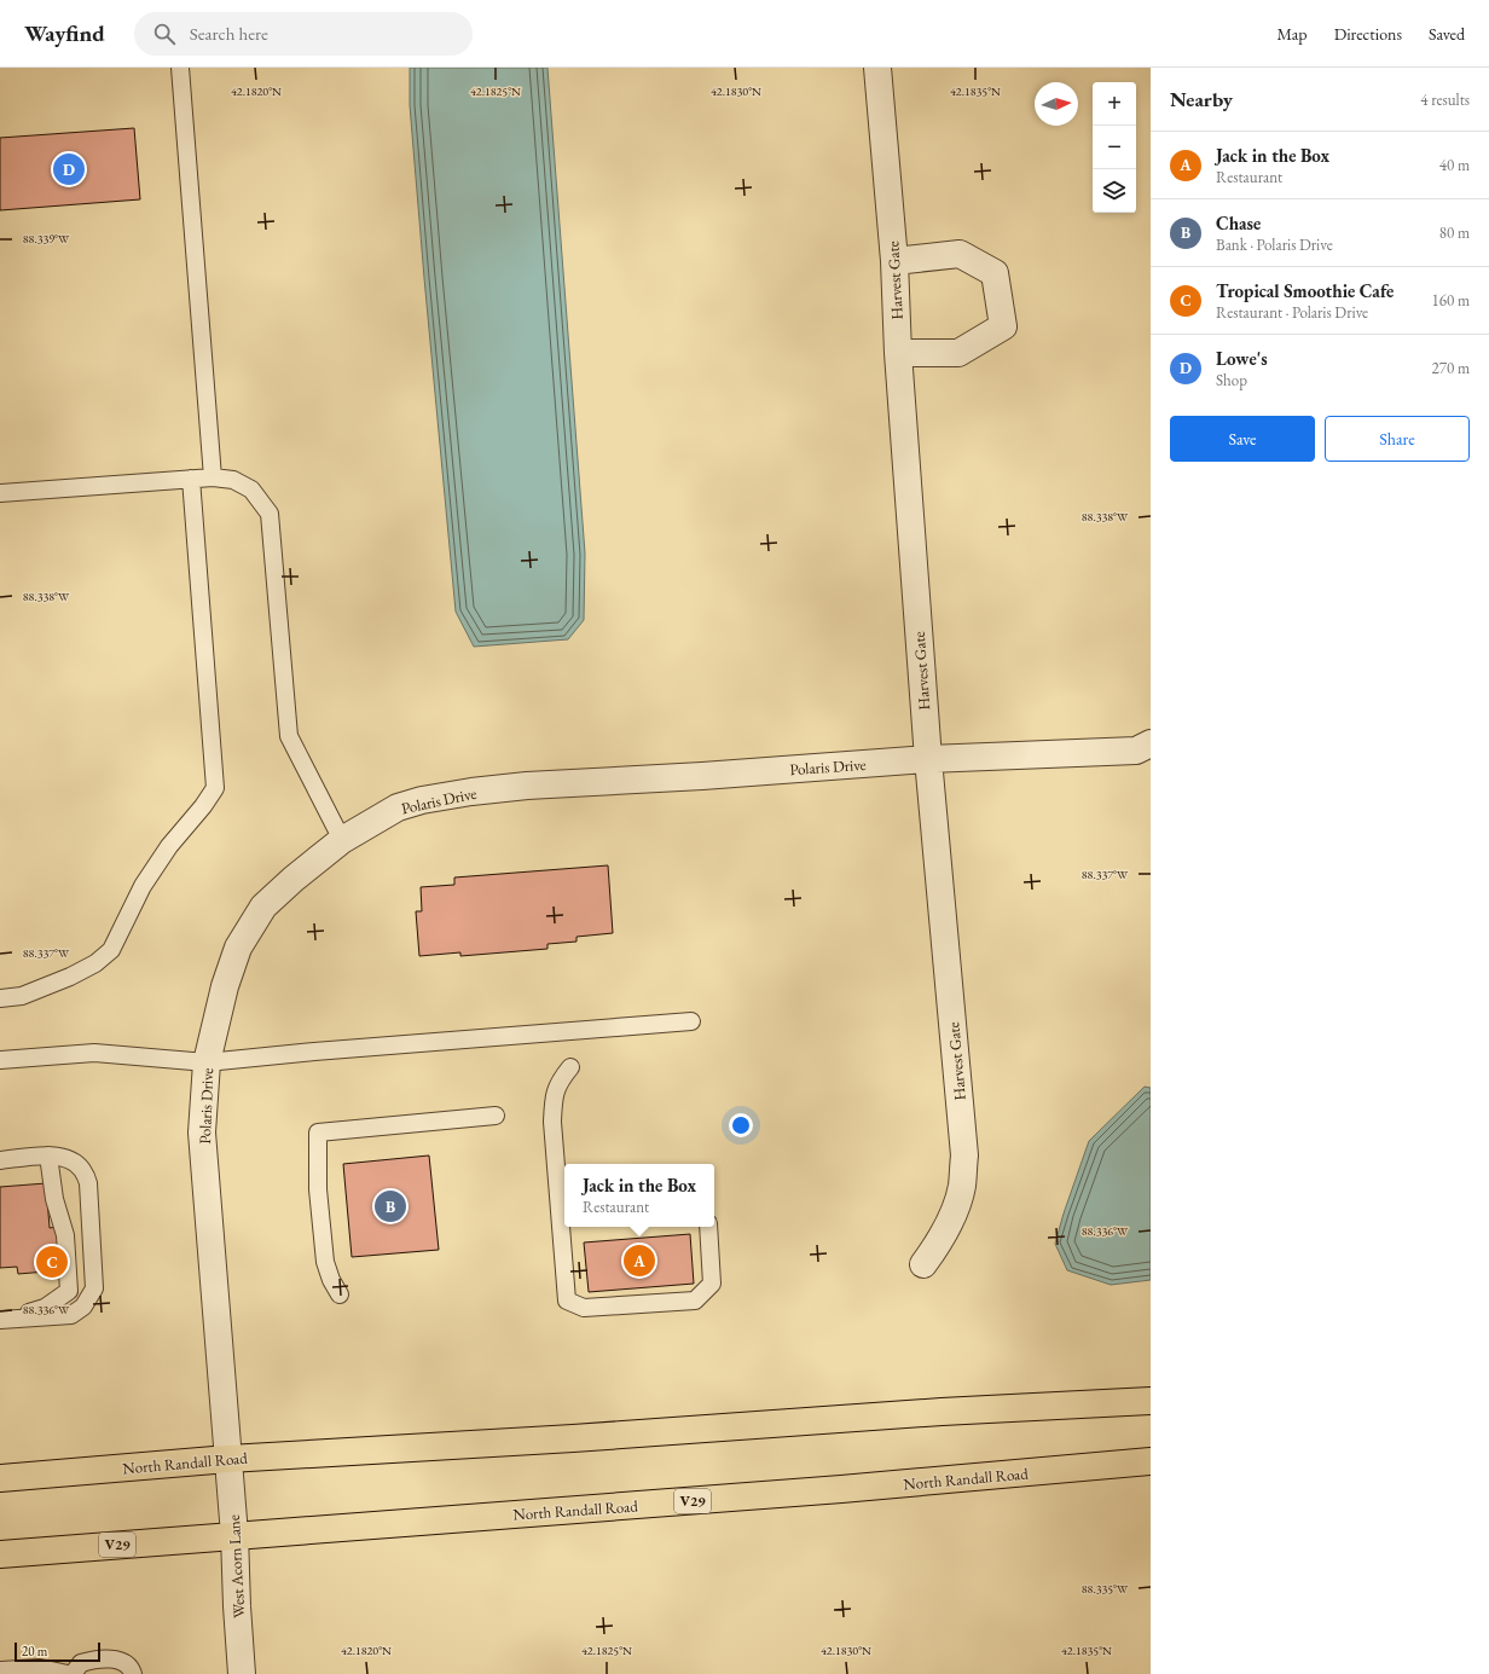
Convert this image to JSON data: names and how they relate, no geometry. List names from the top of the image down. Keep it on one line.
{"streets":{"main road":["North Randall Road","V29"],"street":["Harvest Gate","Polaris Drive","West Acorn Lane"]},"crossings":[["Harvest Gate","Polaris Drive"],["Polaris Drive","North Randall Road"],["Polaris Drive","West Acorn Lane"],["North Randall Road","West Acorn Lane"]],"scale_bar":"20 m","north":"right","page":{"header":"Wayfind","search":"Search here","nav":["Map","Directions","Saved"],"heading":["Nearby","4 results"],"map_buttons":["+","−"],"list":[{"mark":"A","name":"Jack in the Box","note":"Restaurant","value":"40 m"},{"mark":"B","name":"Chase","note":"Bank · Polaris Drive","value":"80 m"},{"mark":"C","name":"Tropical Smoothie Cafe","note":"Restaurant · Polaris Drive","value":"160 m"},{"mark":"D","name":"Lowe's","note":"Shop","value":"270 m"}],"pins":["D","B","A","C"],"buttons":["Save","Share"],"popup":["Jack in the Box","Restaurant"],"scale":"20 m"},"coordinates":["42.1820°N","42.1825°N","42.1830°N","42.1835°N","88.339°W","88.338°W","88.337°W","88.336°W","88.335°W"]}
